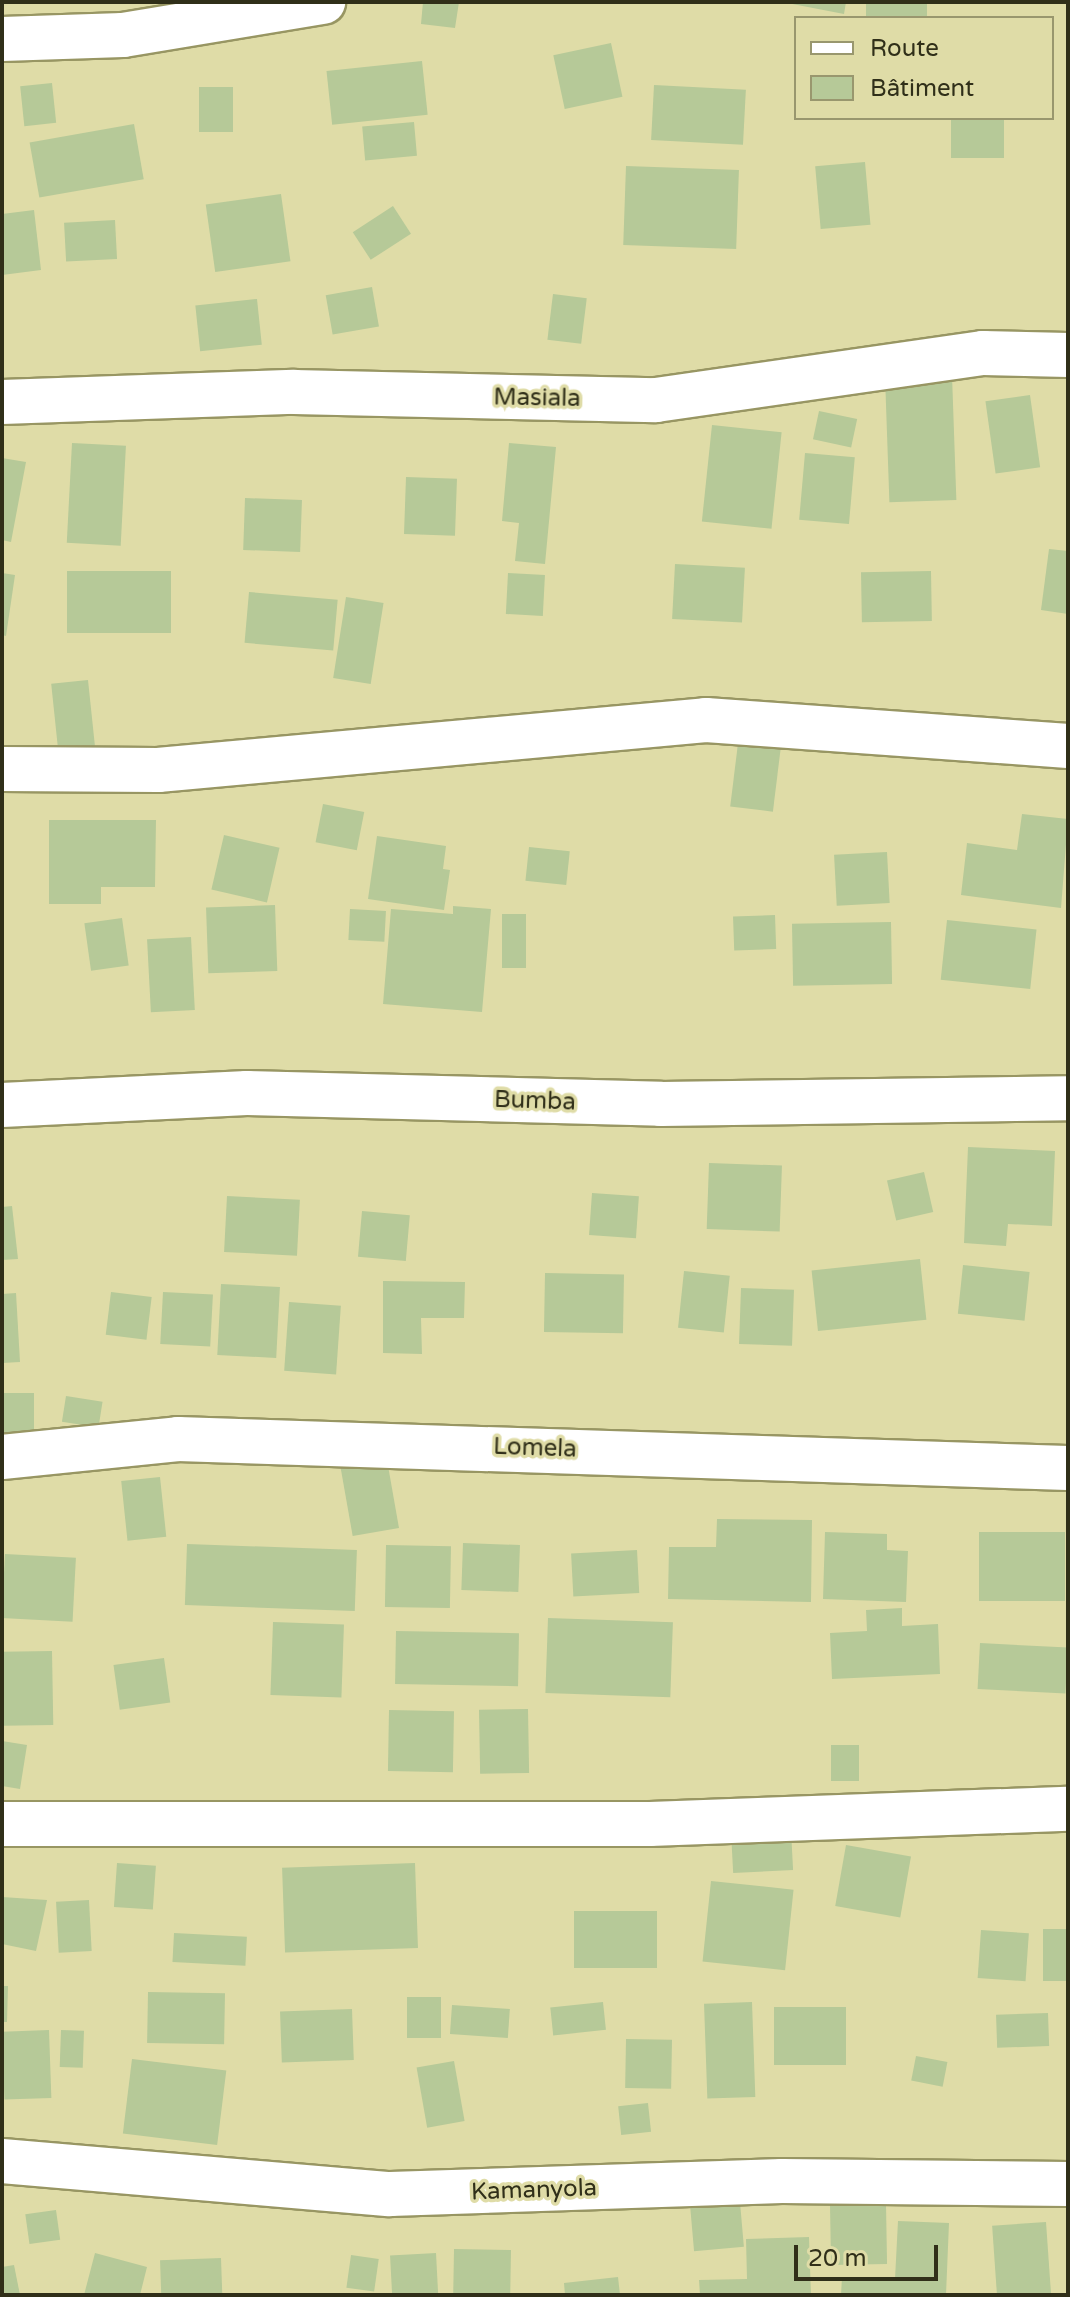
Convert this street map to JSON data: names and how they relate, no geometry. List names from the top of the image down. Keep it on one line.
{"streets":{"street":["Masiala","Bumba","Lomela","Kamanyola"]},"legend":["Route","Bâtiment"],"scale_bar":"20 m"}
